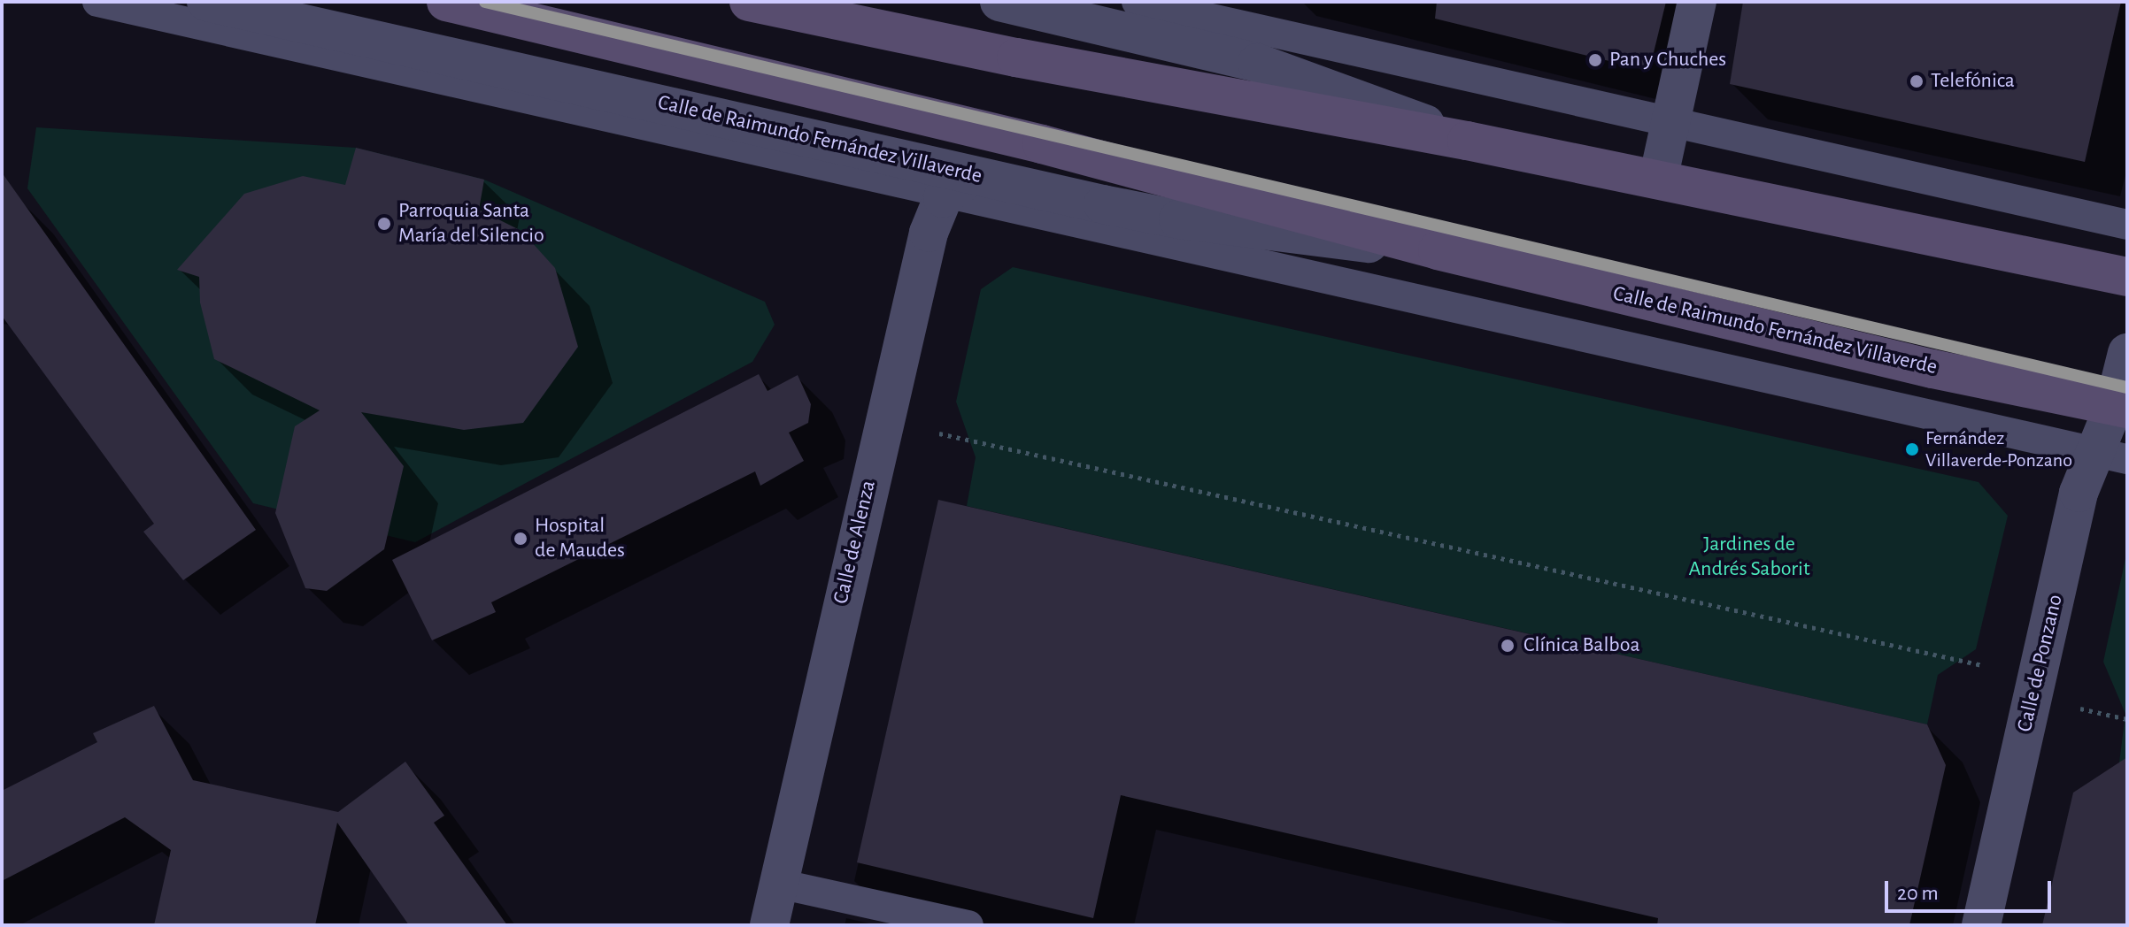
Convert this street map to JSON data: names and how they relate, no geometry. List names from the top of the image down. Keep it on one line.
{"streets":{"main road":["Calle de Raimundo Fernández Villaverde"],"street":["Calle de Alenza","Calle de Ponzano"]},"crossings":[["Calle de Raimundo Fernández Villaverde","Calle de Alenza"],["Calle de Raimundo Fernández Villaverde","Calle de Ponzano"]],"parks":["Jardines de Andrés Saborit"],"places":["Pan y Chuches","Telefónica","Parroquia Santa María del Silencio","Fernández Villaverde-Ponzano","Hospital de Maudes","Clínica Balboa"],"scale_bar":"20 m"}
